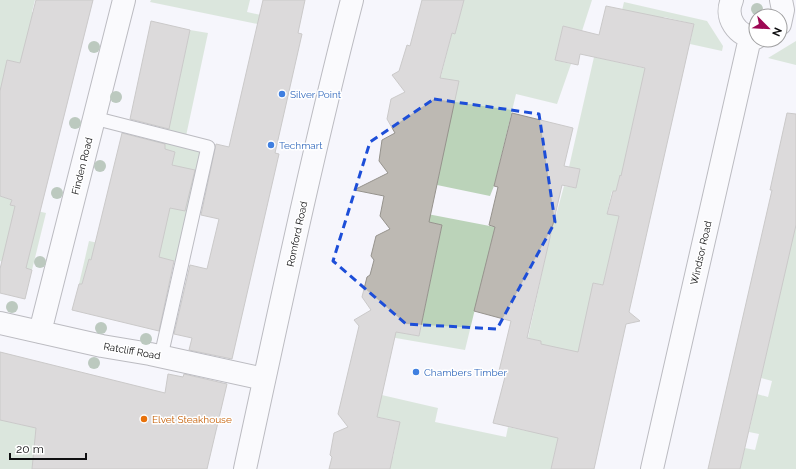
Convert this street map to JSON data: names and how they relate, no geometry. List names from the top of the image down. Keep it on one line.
{"streets":{"street":["Finden Road","Romford Road","Windsor Road","Ratcliff Road"]},"crossings":[["Finden Road","Ratcliff Road"],["Romford Road","Ratcliff Road"]],"places":["Silver Point","Techmart","Chambers Timber","Elvet Steakhouse"],"scale_bar":"20 m","north":"bottom right"}
